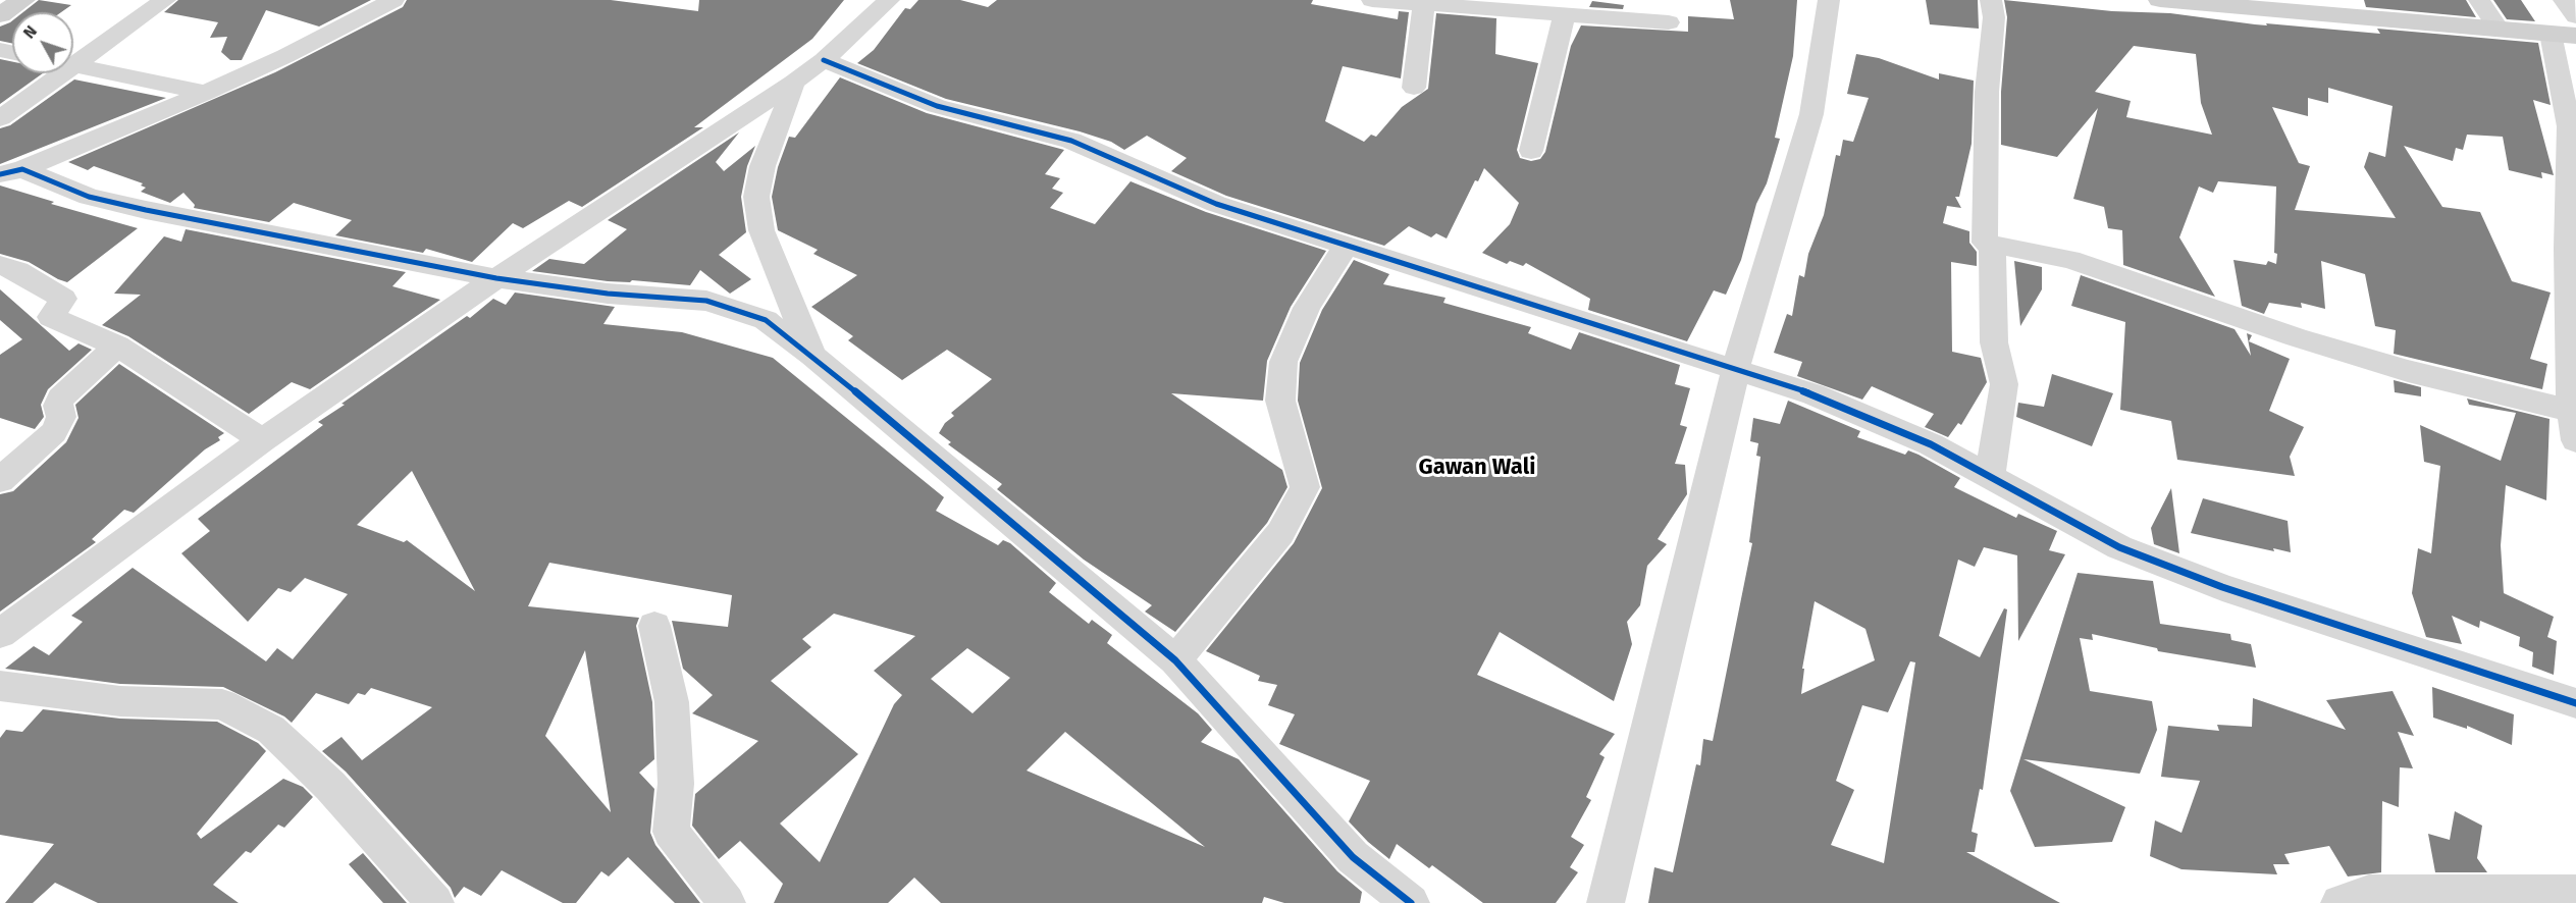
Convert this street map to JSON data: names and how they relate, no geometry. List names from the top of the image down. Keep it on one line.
{"districts":["Gawan Wali"],"north":"top left"}
